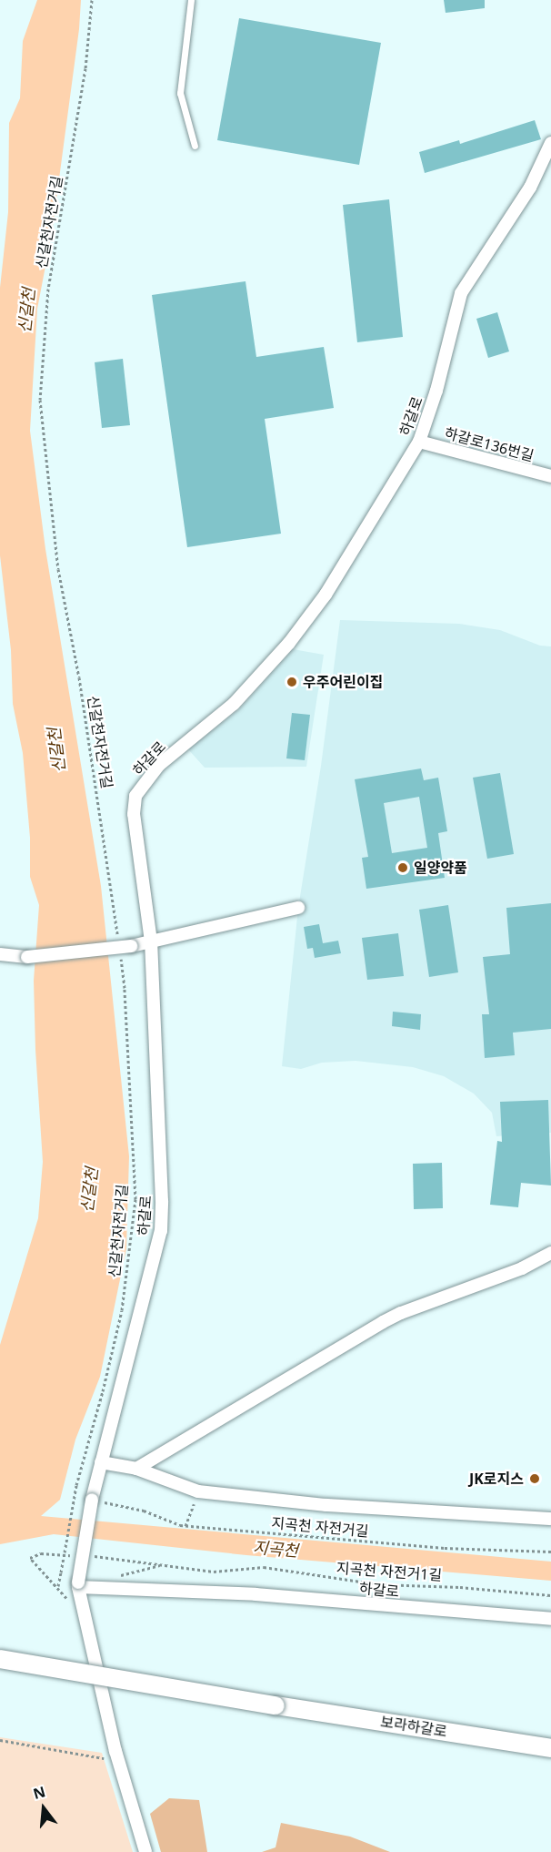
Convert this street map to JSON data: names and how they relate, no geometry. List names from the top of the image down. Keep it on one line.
{"streets":{"main road":["보라하갈로"],"street":["하갈로","하갈로136번길"],"path":["신갈천자전거길","지곡천 자전거길","지곡천 자전거1길"]},"crossings":[["하갈로","하갈로136번길"],["하갈로","지곡천 자전거길"],["하갈로","지곡천 자전거1길"]],"water":["신갈천","지곡천"],"places":["우주어린이집","일양약품","JK로지스"],"north":"top"}
